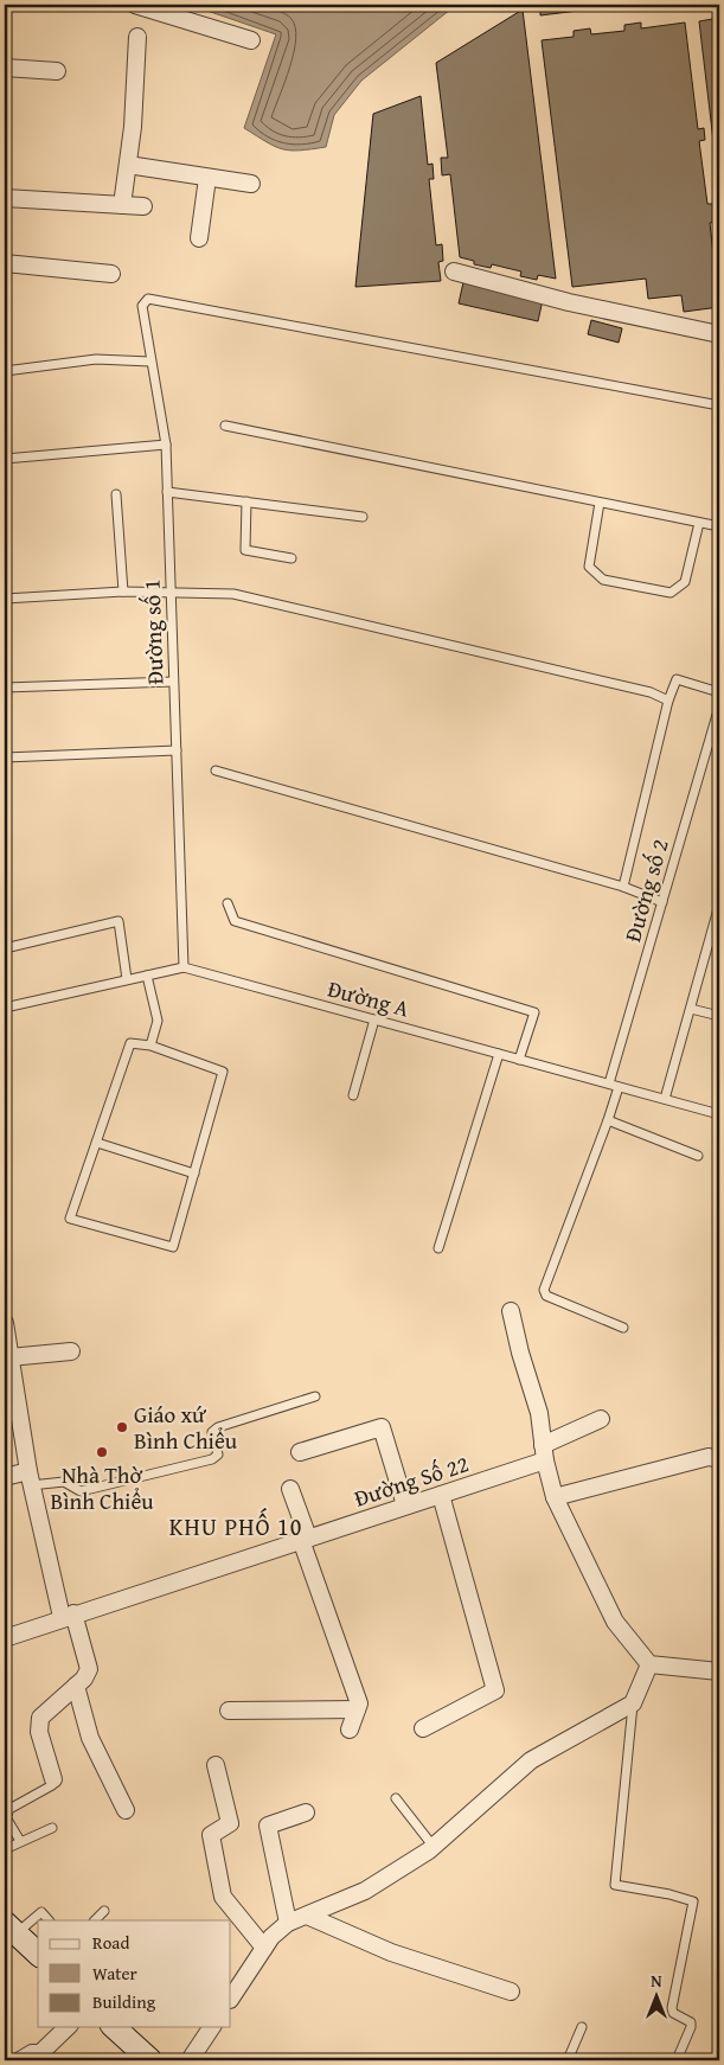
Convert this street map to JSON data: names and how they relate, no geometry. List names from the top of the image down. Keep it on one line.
{"streets":{"street":["Đường Số 22"],"lane":["Đường số 1","Đường số 2","Đường A"]},"crossings":[["Đường số 1","Đường A"],["Đường số 2","Đường A"]],"districts":["KHU PHỐ 10"],"places":["Giáo xứ Bình Chiểu","Nhà Thờ Bình Chiểu"],"legend":["Road","Water","Building"],"north":"top"}
